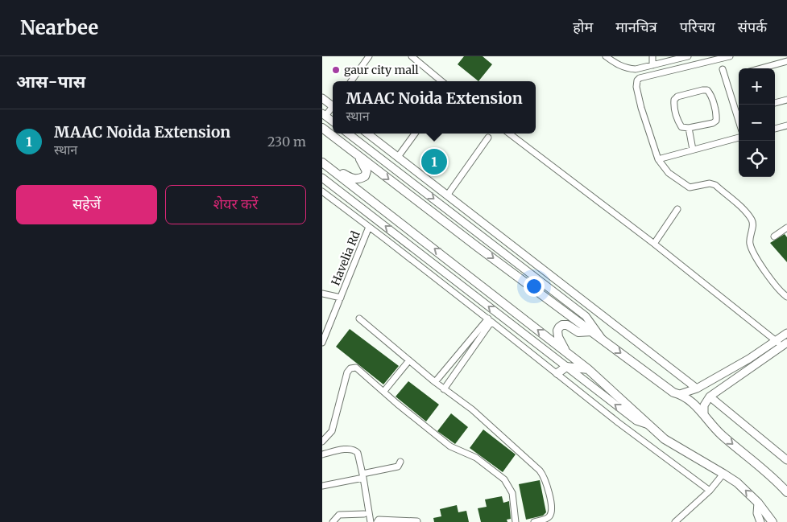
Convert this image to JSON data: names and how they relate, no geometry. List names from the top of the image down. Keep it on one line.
{"streets":{"street":["Havelia Rd"]},"places":["gaur city mall"],"page":{"header":"Nearbee","nav":["होम","मानचित्र","परिचय","संपर्क"],"heading":"आस-पास","map_buttons":["+","−"],"popup":["MAAC Noida Extension","स्थान"],"list":[{"mark":"1","name":"MAAC Noida Extension","note":"स्थान","value":"230 m"}],"pins":"1","buttons":["सहेजें","शेयर करें"]}}
